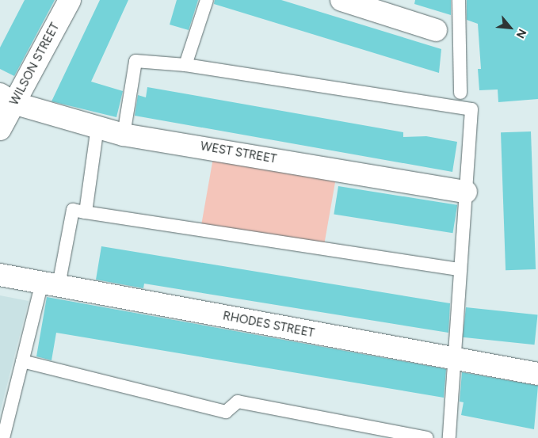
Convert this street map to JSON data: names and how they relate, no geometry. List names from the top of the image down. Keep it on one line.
{"streets":{"street":["WILSON STREET","WEST STREET","RHODES STREET"]},"crossings":[["WILSON STREET","WEST STREET"]],"north":"bottom right"}
